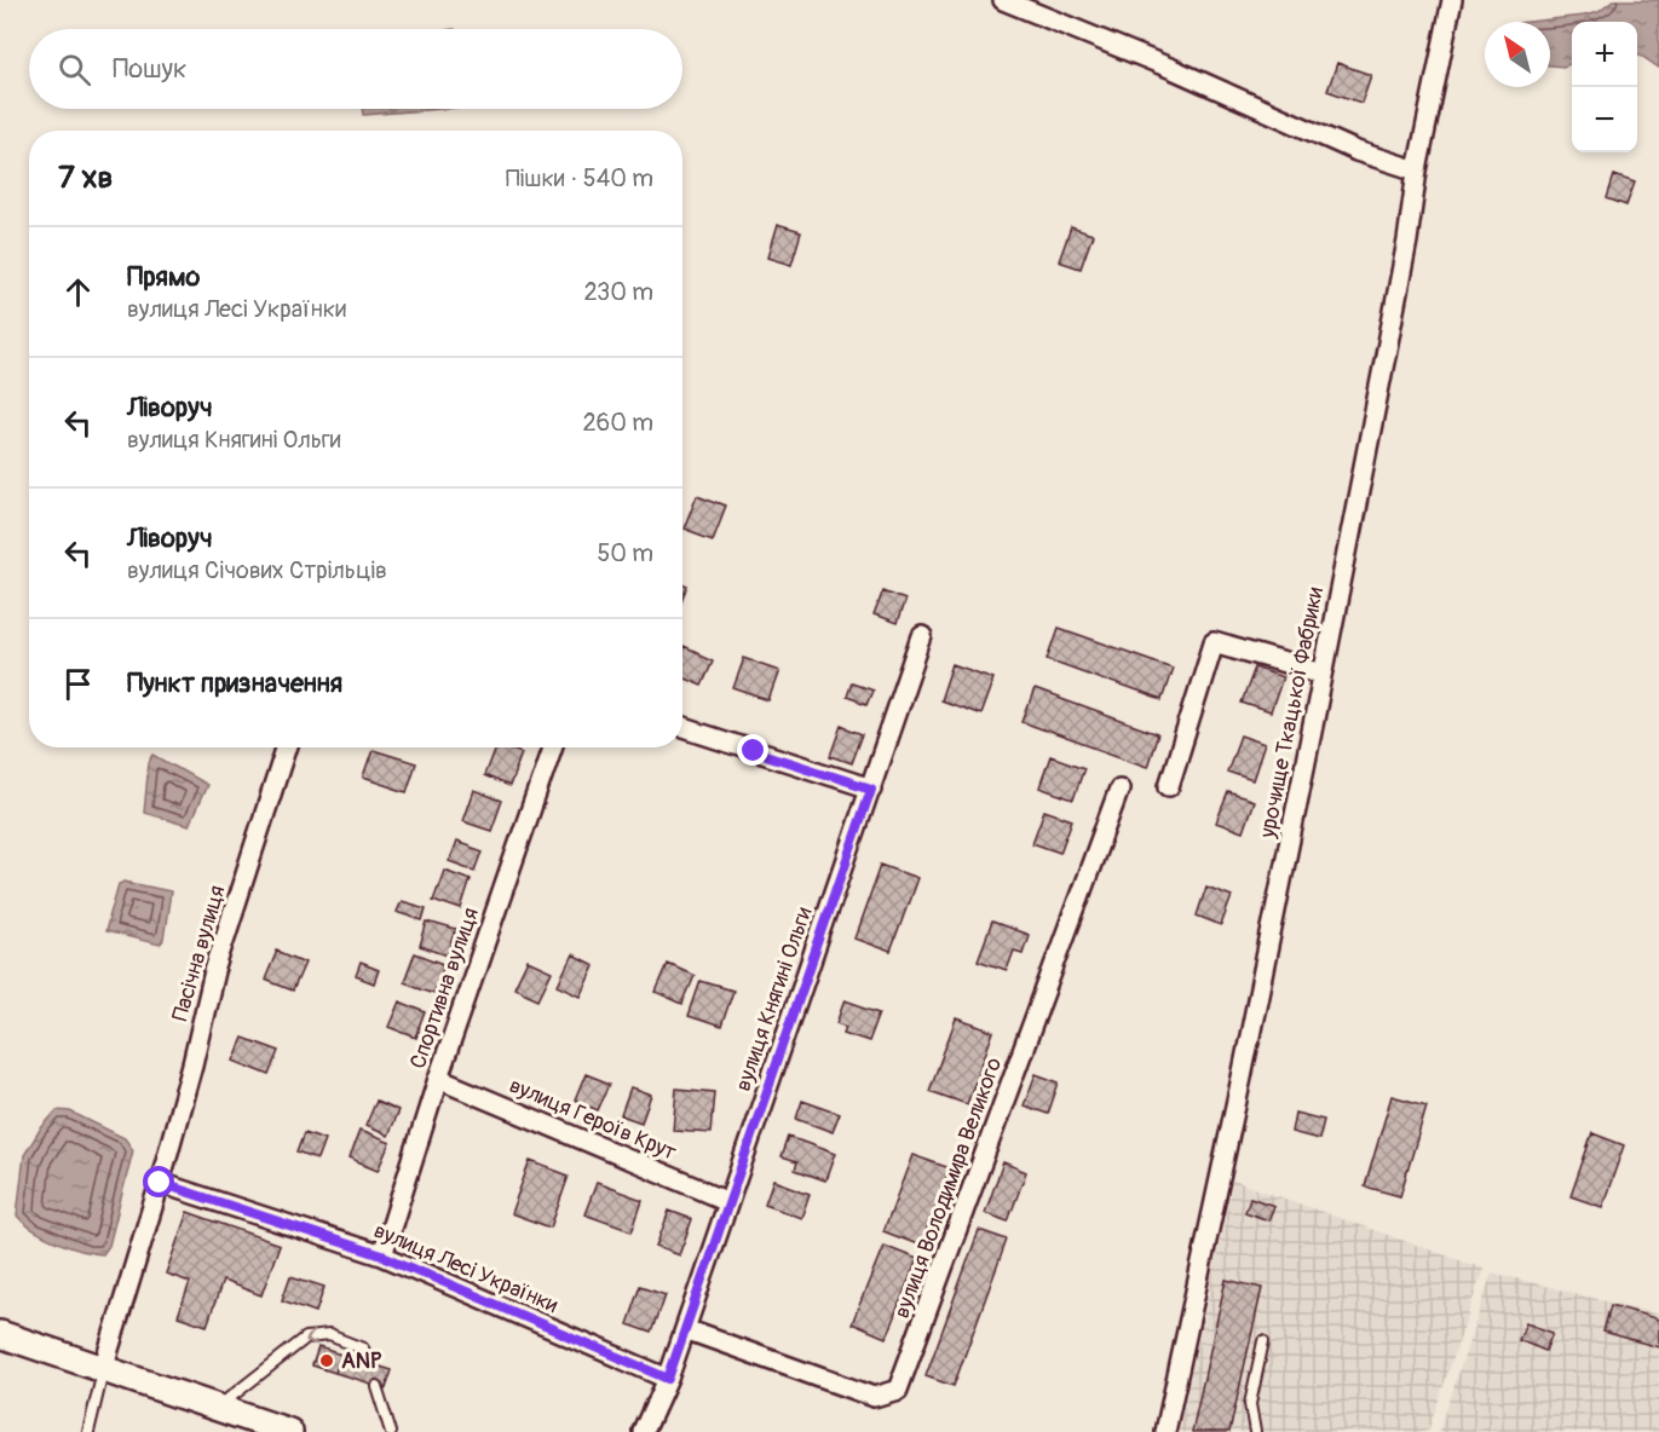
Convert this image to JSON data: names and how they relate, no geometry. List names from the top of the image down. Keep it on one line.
{"streets":{"street":["урочище Ткацької Фабрики","Пасічна вулиця","Спортивна вулиця","вулиця Княгині Ольги","вулиця Героїв Крут","вулиця Володимира Великого","вулиця Лесі Українки"]},"crossings":[["Пасічна вулиця","вулиця Лесі Українки"],["Спортивна вулиця","вулиця Героїв Крут"],["Спортивна вулиця","вулиця Лесі Українки"],["вулиця Княгині Ольги","вулиця Героїв Крут"],["вулиця Княгині Ольги","вулиця Володимира Великого"],["вулиця Княгині Ольги","вулиця Лесі Українки"]],"places":["ANP"],"north":"top left","page":{"map_buttons":["+","−"],"search":"Пошук","heading":["7 хв","Пішки · 540 m"],"list":[["Прямо","вулиця Лесі Українки","230 m"],["Ліворуч","вулиця Княгині Ольги","260 m"],["Ліворуч","вулиця Січових Стрільців","50 m"],"Пункт призначення"]}}
